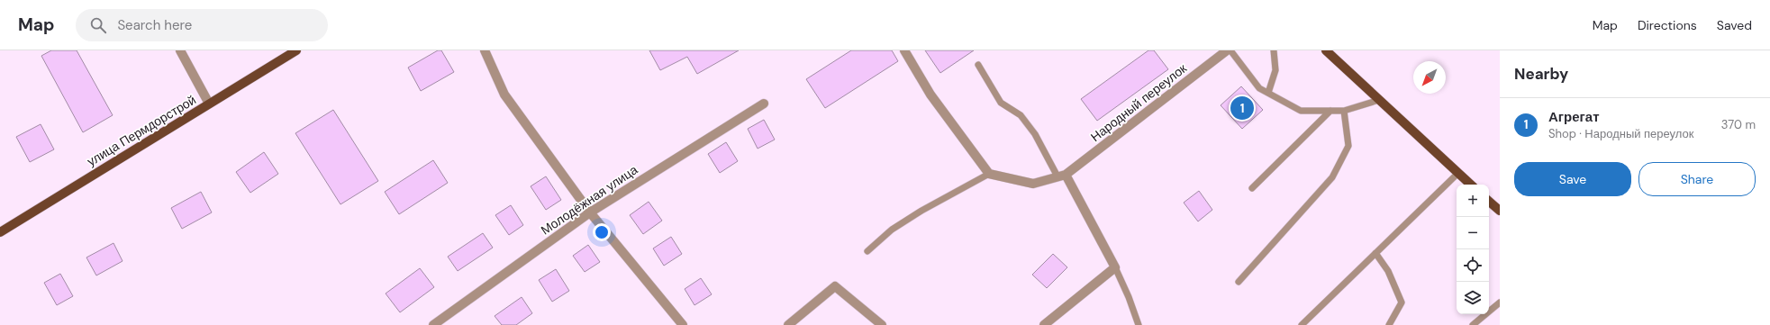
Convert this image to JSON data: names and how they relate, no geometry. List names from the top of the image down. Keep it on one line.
{"streets":{"main road":["улица Пермдорстрой"],"street":["Народный переулок","Молодёжная улица"]},"north":"bottom left","page":{"header":"Map","search":"Search here","nav":["Map","Directions","Saved"],"heading":"Nearby","pins":"1","list":[{"mark":"1","name":"Агрегат","note":"Shop · Народный переулок","value":"370 m"}],"buttons":["Save","Share"],"map_buttons":["+","−"]}}
